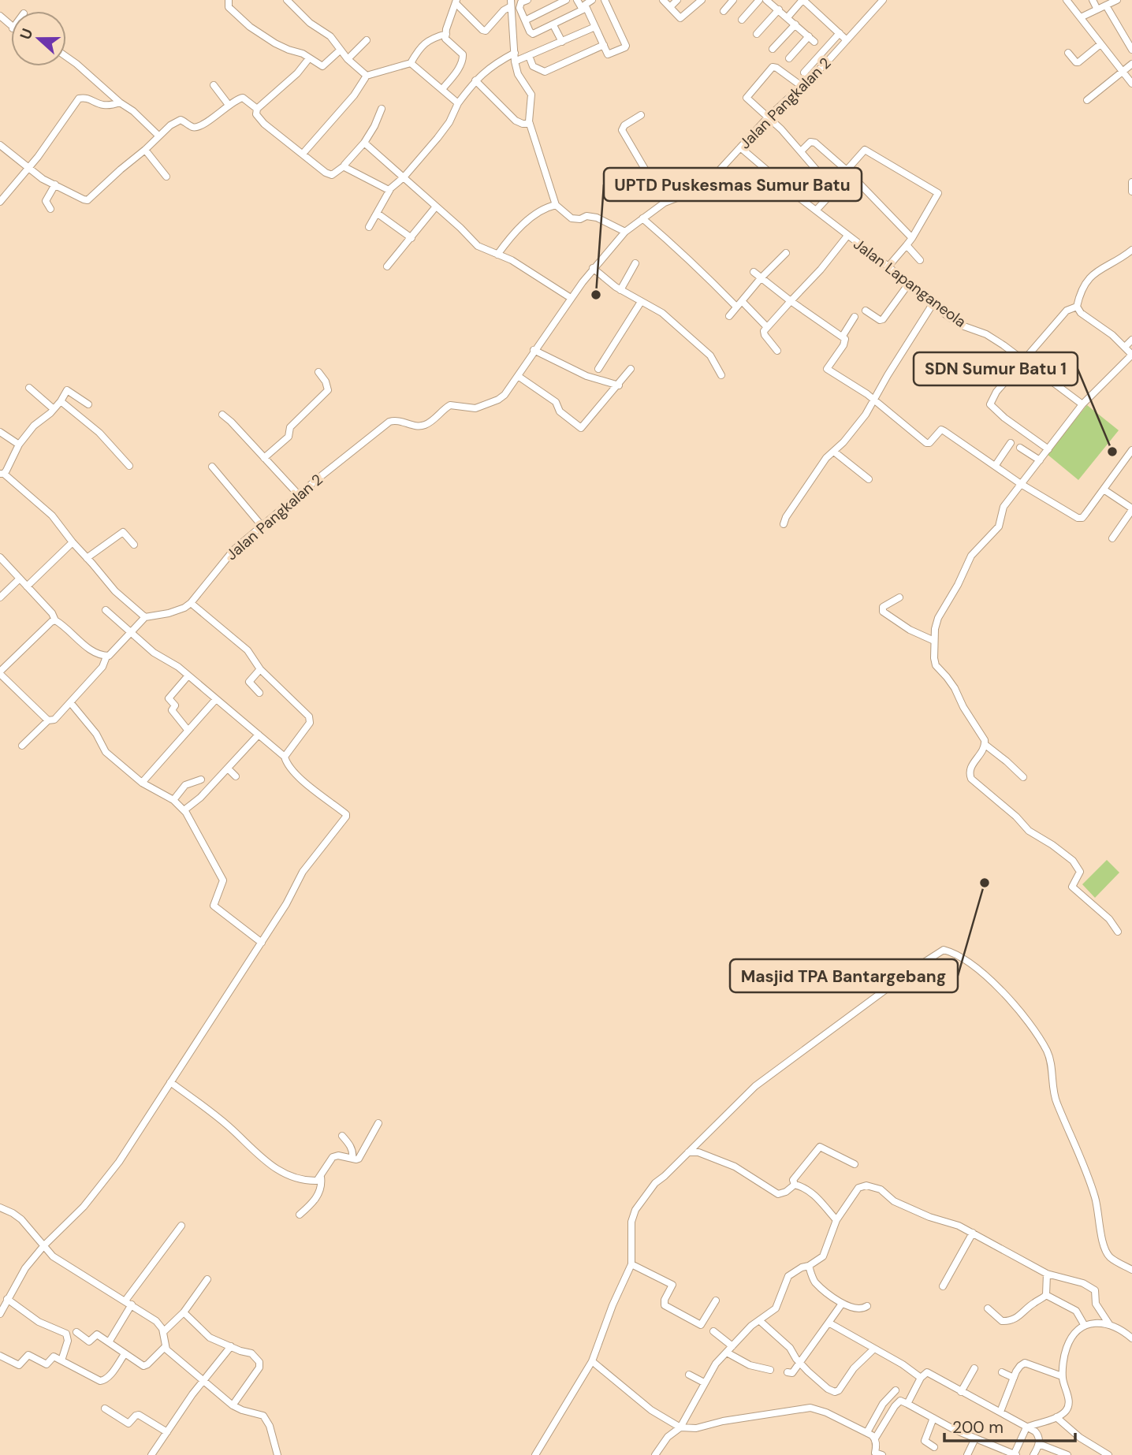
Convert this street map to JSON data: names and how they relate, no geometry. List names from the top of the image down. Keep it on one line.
{"streets":{"street":["Jalan Pangkalan 2","Jalan Lapanganeola"]},"crossings":[["Jalan Pangkalan 2","Jalan Lapanganeola"]],"places":["UPTD Puskesmas Sumur Batu","SDN Sumur Batu 1","Masjid TPA Bantargebang"],"scale_bar":"200 m","north":"left"}
